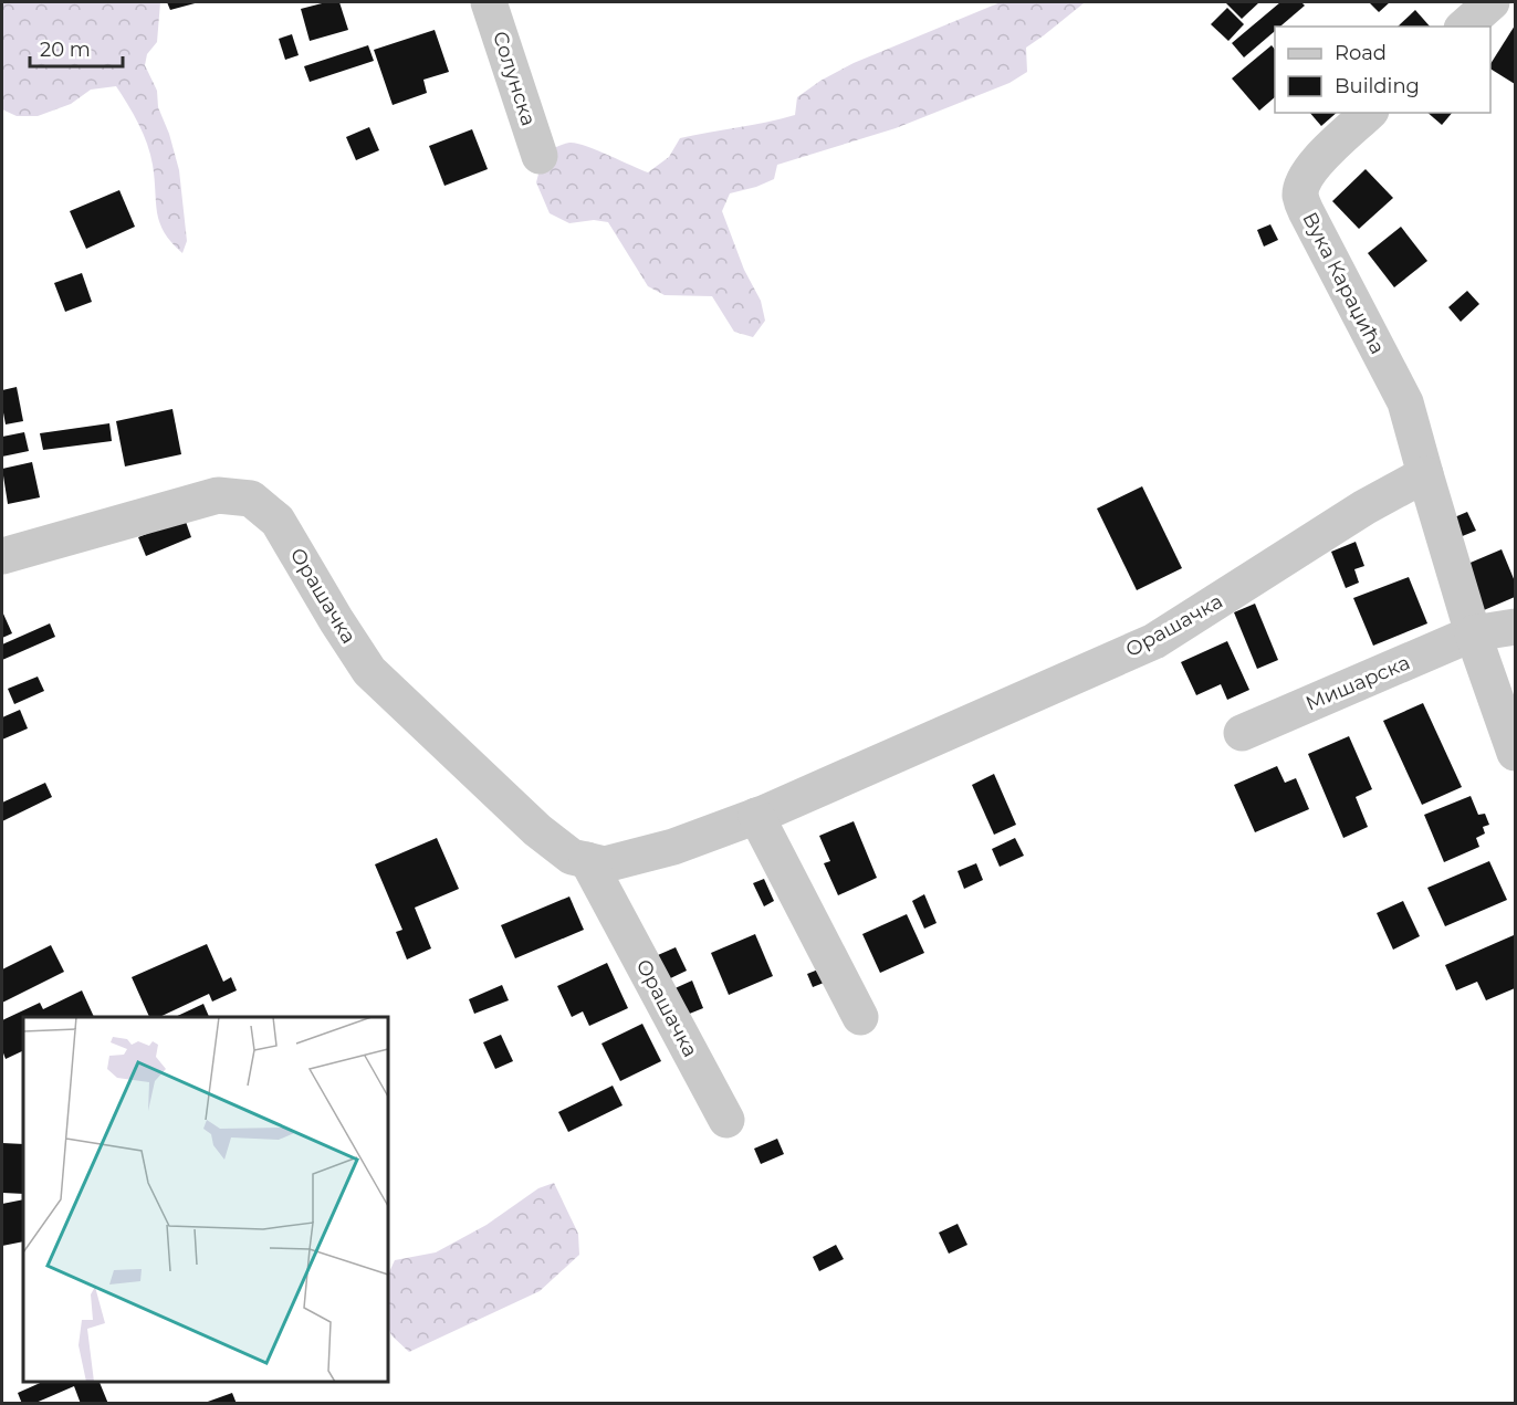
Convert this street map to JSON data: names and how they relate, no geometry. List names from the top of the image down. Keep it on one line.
{"streets":{"street":["Солунска","Вука Караџића","Орашачка","Мишарска"]},"crossings":[["Вука Караџића","Орашачка"]],"legend":["Road","Building"],"scale_bar":"20 m"}
